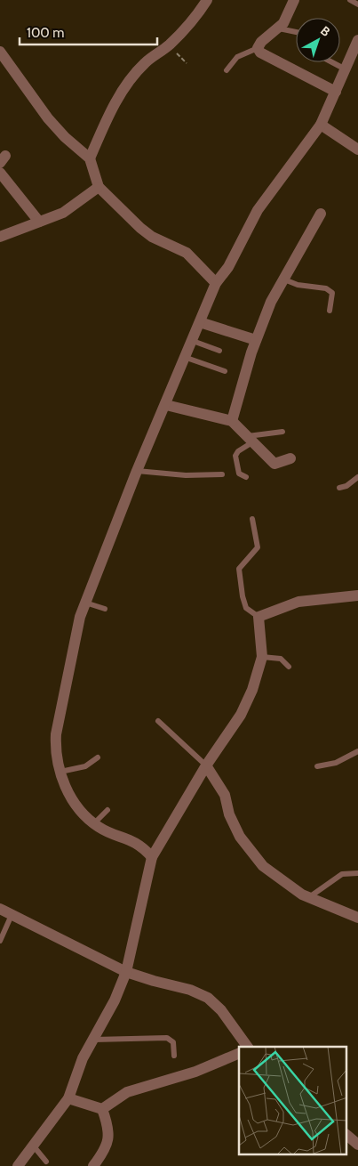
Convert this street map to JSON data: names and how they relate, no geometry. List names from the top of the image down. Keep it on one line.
{"scale_bar":"100 m","north":"top right"}
